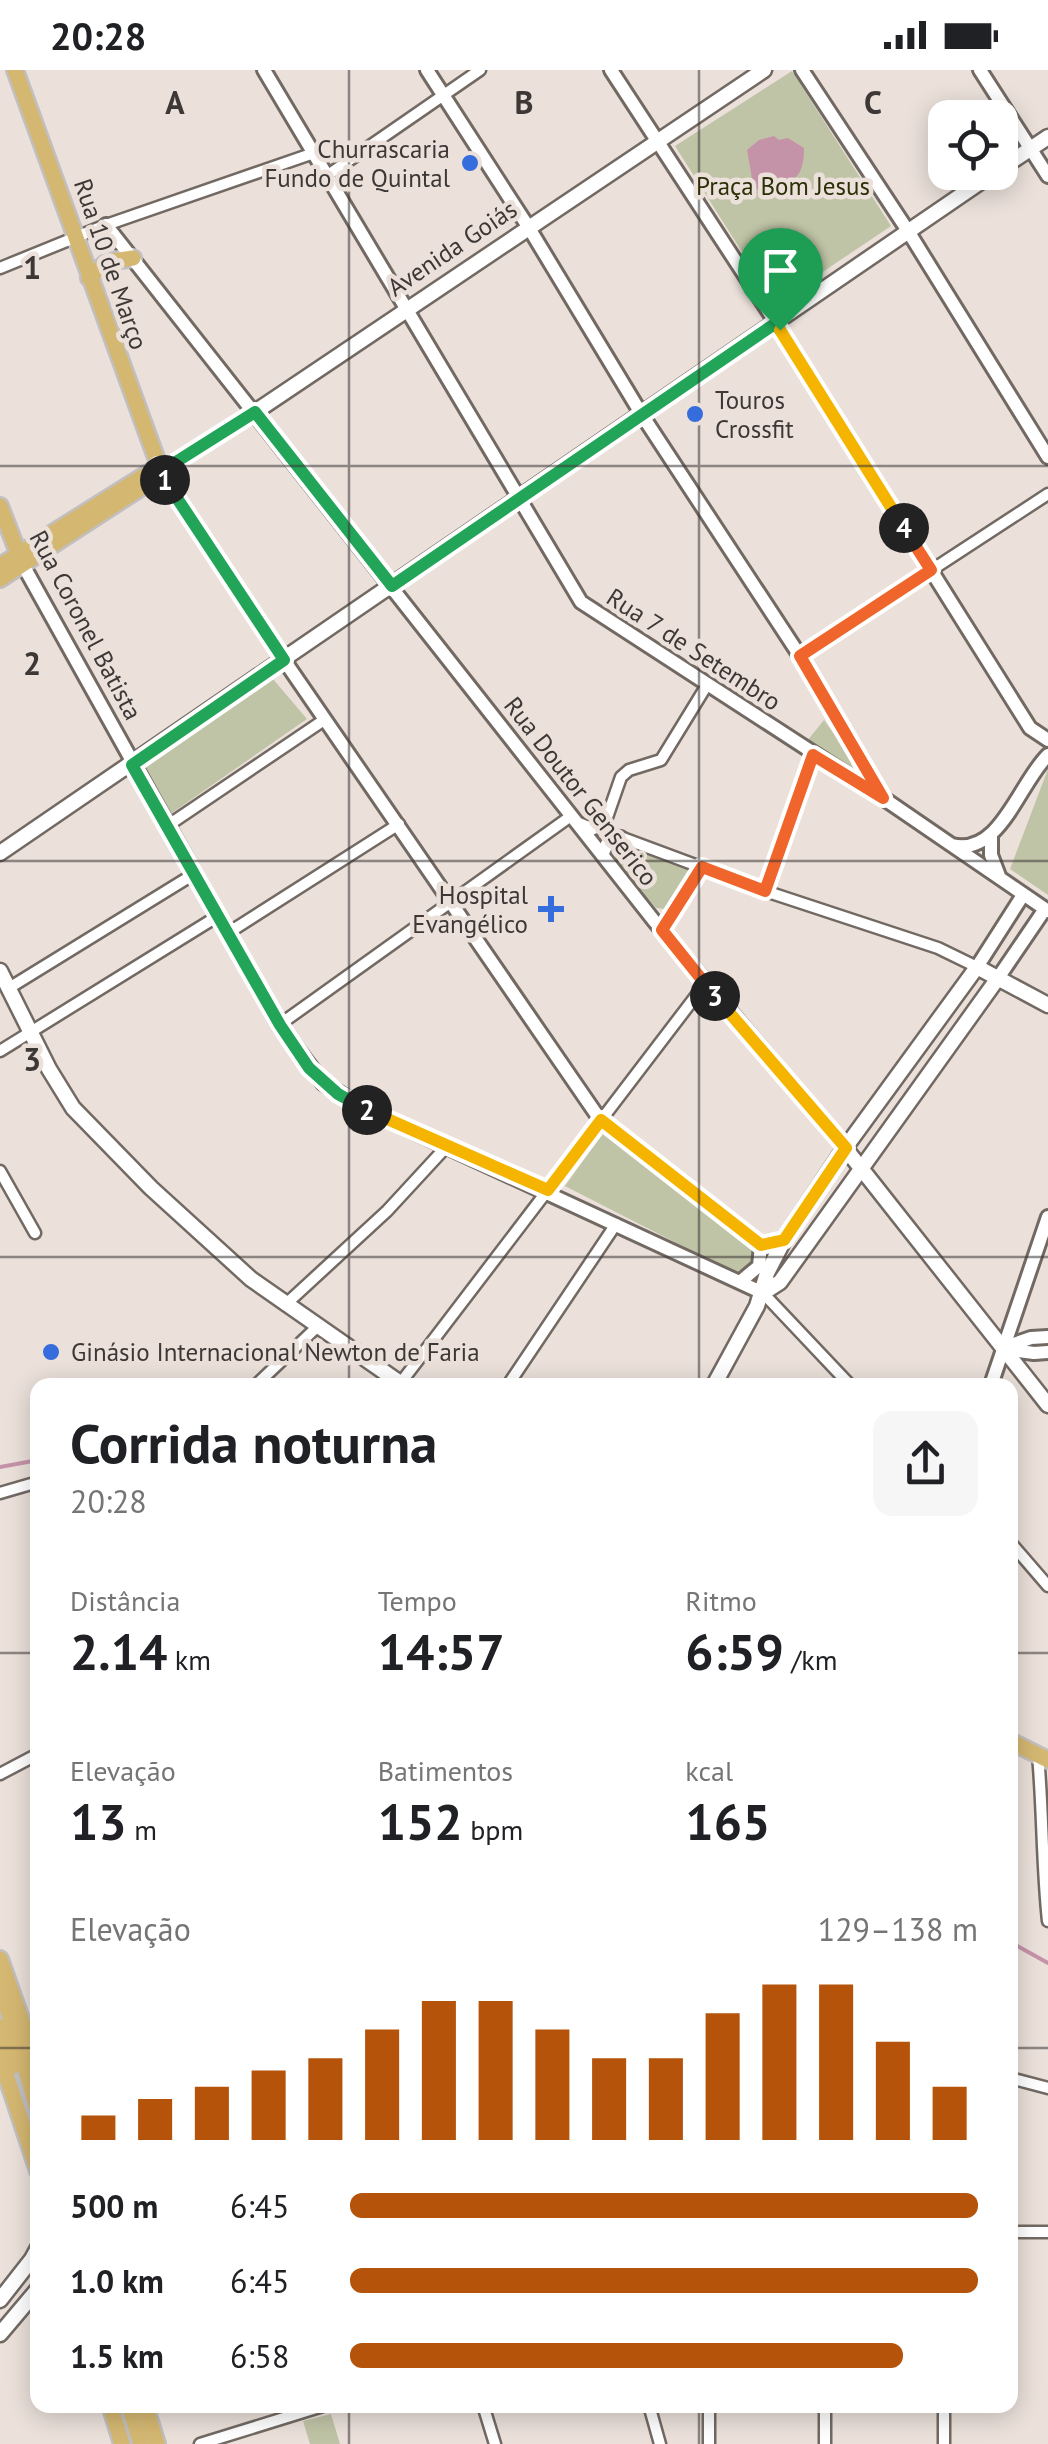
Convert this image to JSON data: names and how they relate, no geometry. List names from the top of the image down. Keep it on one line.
{"streets":{"main road":["Avenida Goiás","Rua 10 de Março","Rua Coronel Batista","Rua Doutor Genserico"],"street":["Rua 7 de Setembro"]},"crossings":[["Avenida Goiás","Rua 10 de Março"],["Avenida Goiás","Rua Coronel Batista"],["Avenida Goiás","Rua 7 de Setembro"],["Avenida Goiás","Rua Doutor Genserico"]],"parks":["Praça Bom Jesus"],"places":{"other":["Churrascaria Fundo de Quintal","Touros Crossfit","Ginásio Internacional Newton de Faria"],"health":["Hospital Evangélico"]},"page":{"status":"20:28","pins":["1","4","3","2"],"heading":["Corrida noturna","20:28"],"stats":[["Distância","2.14 km"],["Tempo","14:57"],["Ritmo","6:59 /km"],["Elevação","13 m"],["Batimentos","152 bpm"],["kcal","165"]],"chart":["Elevação","129–138 m"],"list":[{"name":"500 m","note":"6:45"},{"name":"1.0 km","note":"6:45"},{"name":"1.5 km","note":"6:58"}]},"grid":{"columns":["A","B","C"],"rows":["1","2","3"]}}
